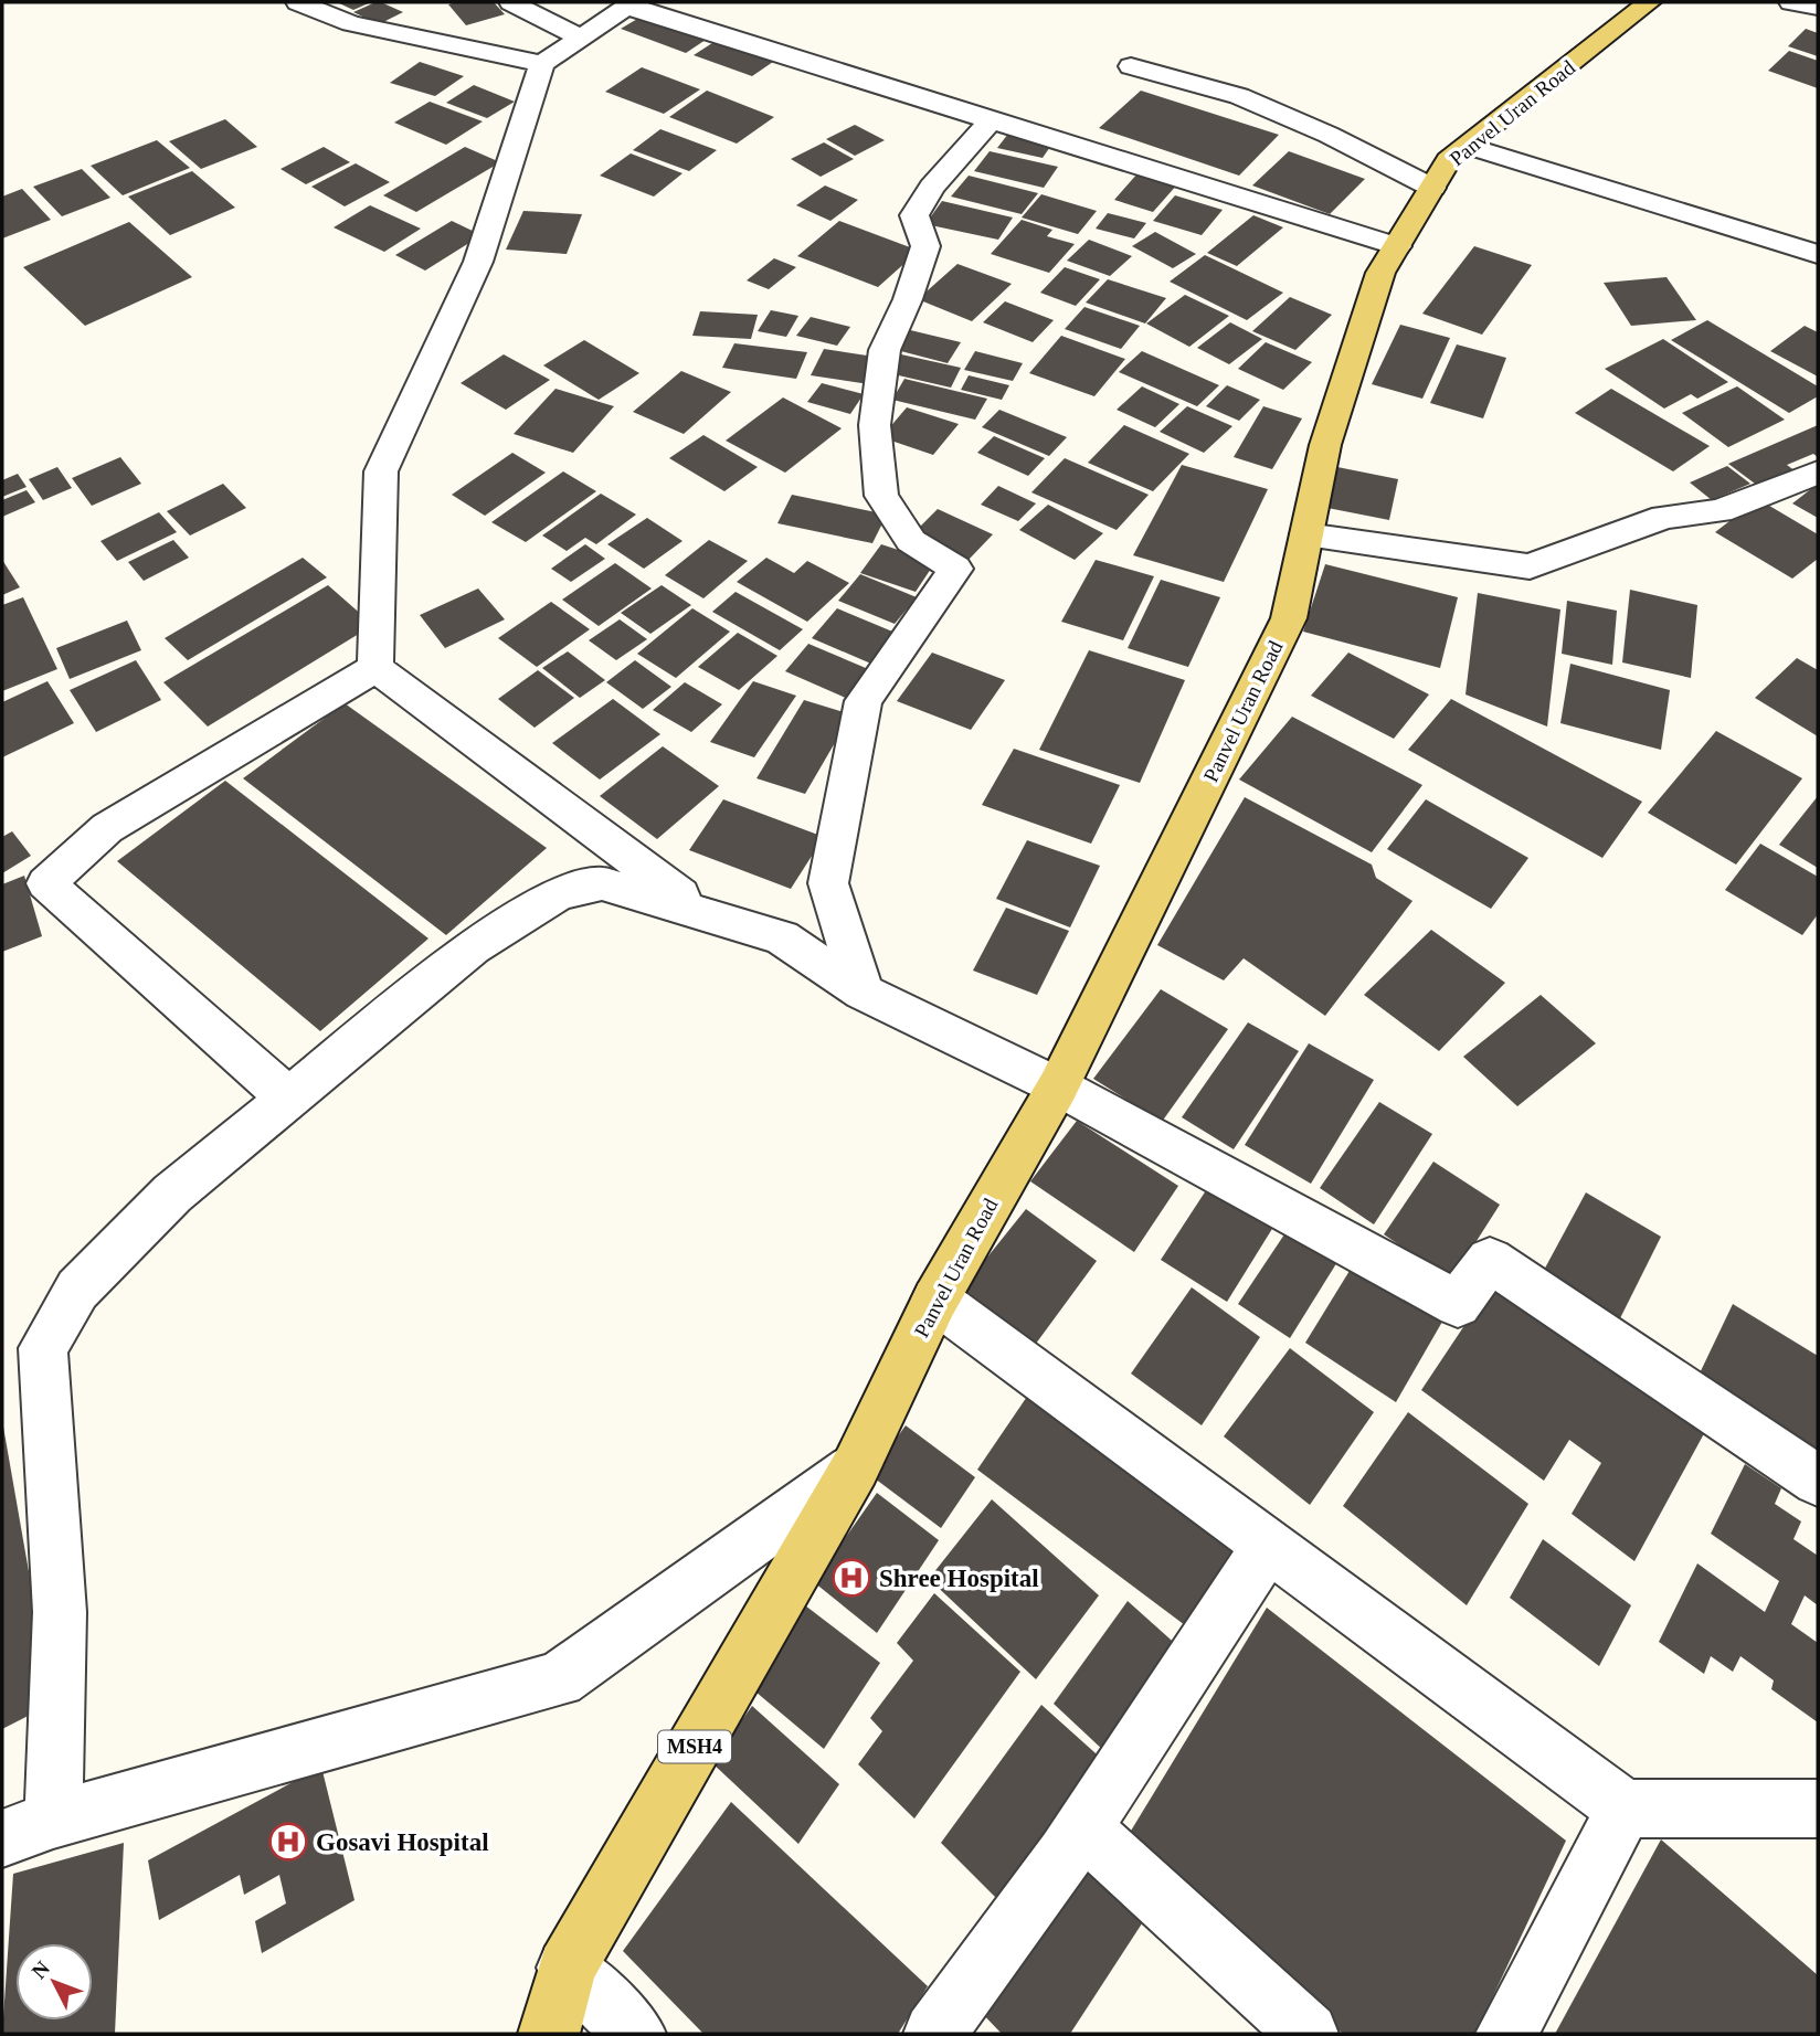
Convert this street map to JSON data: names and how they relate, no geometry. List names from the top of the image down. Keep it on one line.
{"streets":{"main road":["Panvel Uran Road","MSH4"]},"crossings":[["Panvel Uran Road","MSH4"]],"places":{"hospital":["Shree Hospital","Gosavi Hospital"]},"north":"top left"}
